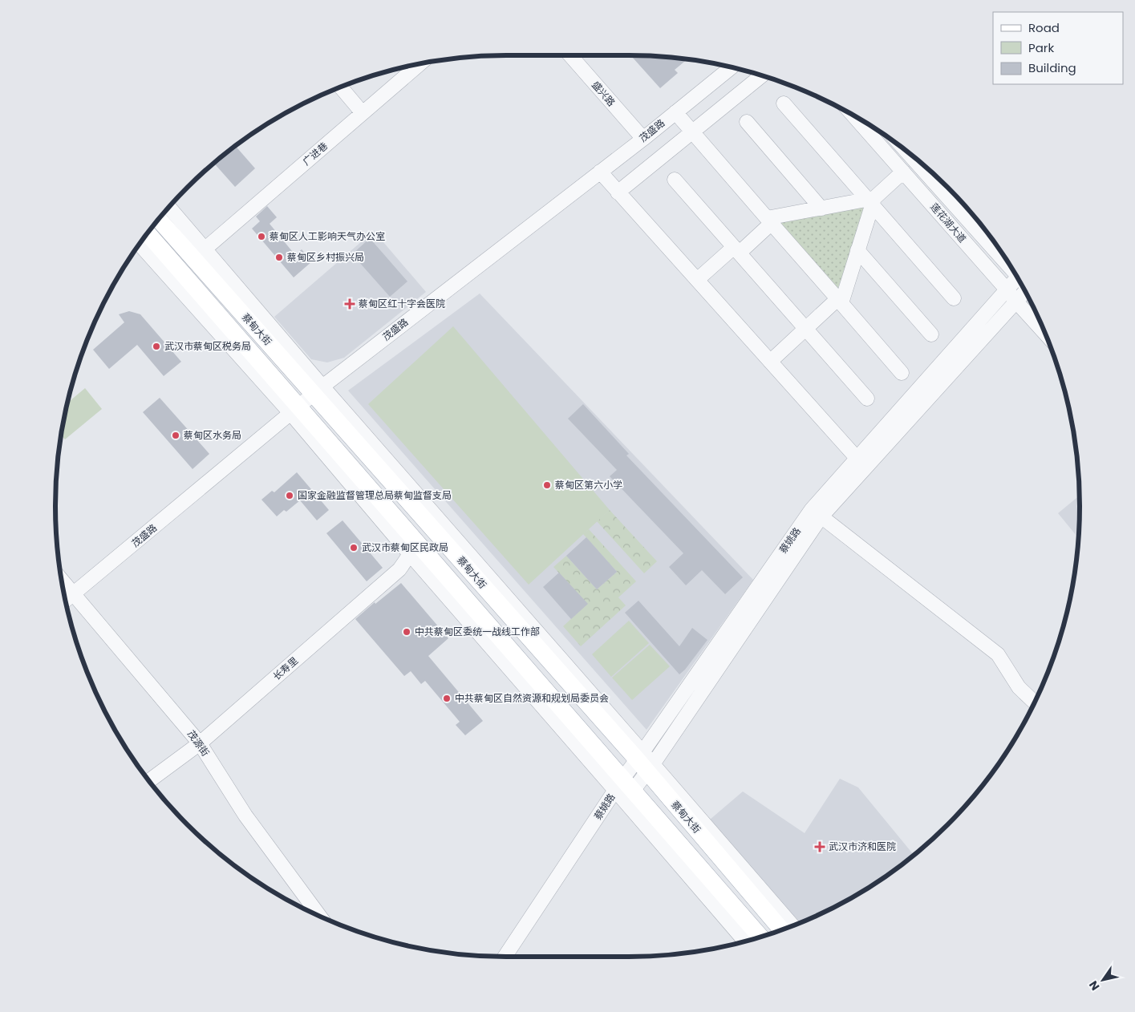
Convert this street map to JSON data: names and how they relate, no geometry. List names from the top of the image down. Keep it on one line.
{"streets":{"main road":["蔡甸大街"],"street":["盛兴路","茂盛路","广进巷","莲花湖大道","蔡姚路","长寿里","茂源街"]},"crossings":[["盛兴路","茂盛路"],["茂盛路","蔡甸大街"],["茂盛路","茂源街"],["莲花湖大道","蔡姚路"],["蔡甸大街","蔡姚路"],["蔡甸大街","长寿里"],["长寿里","茂源街"]],"places":{"other":["蔡甸区人工影响天气办公室","蔡甸区乡村振兴局","武汉市蔡甸区税务局","蔡甸区水务局","蔡甸区第六小学","国家金融监督管理总局蔡甸监督支局","武汉市蔡甸区民政局","中共蔡甸区委统一战线工作部","中共蔡甸区自然资源和规划局委员会"],"health":["蔡甸区红十字会医院","武汉市济和医院"]},"legend":["Road","Park","Building"],"north":"bottom left"}
